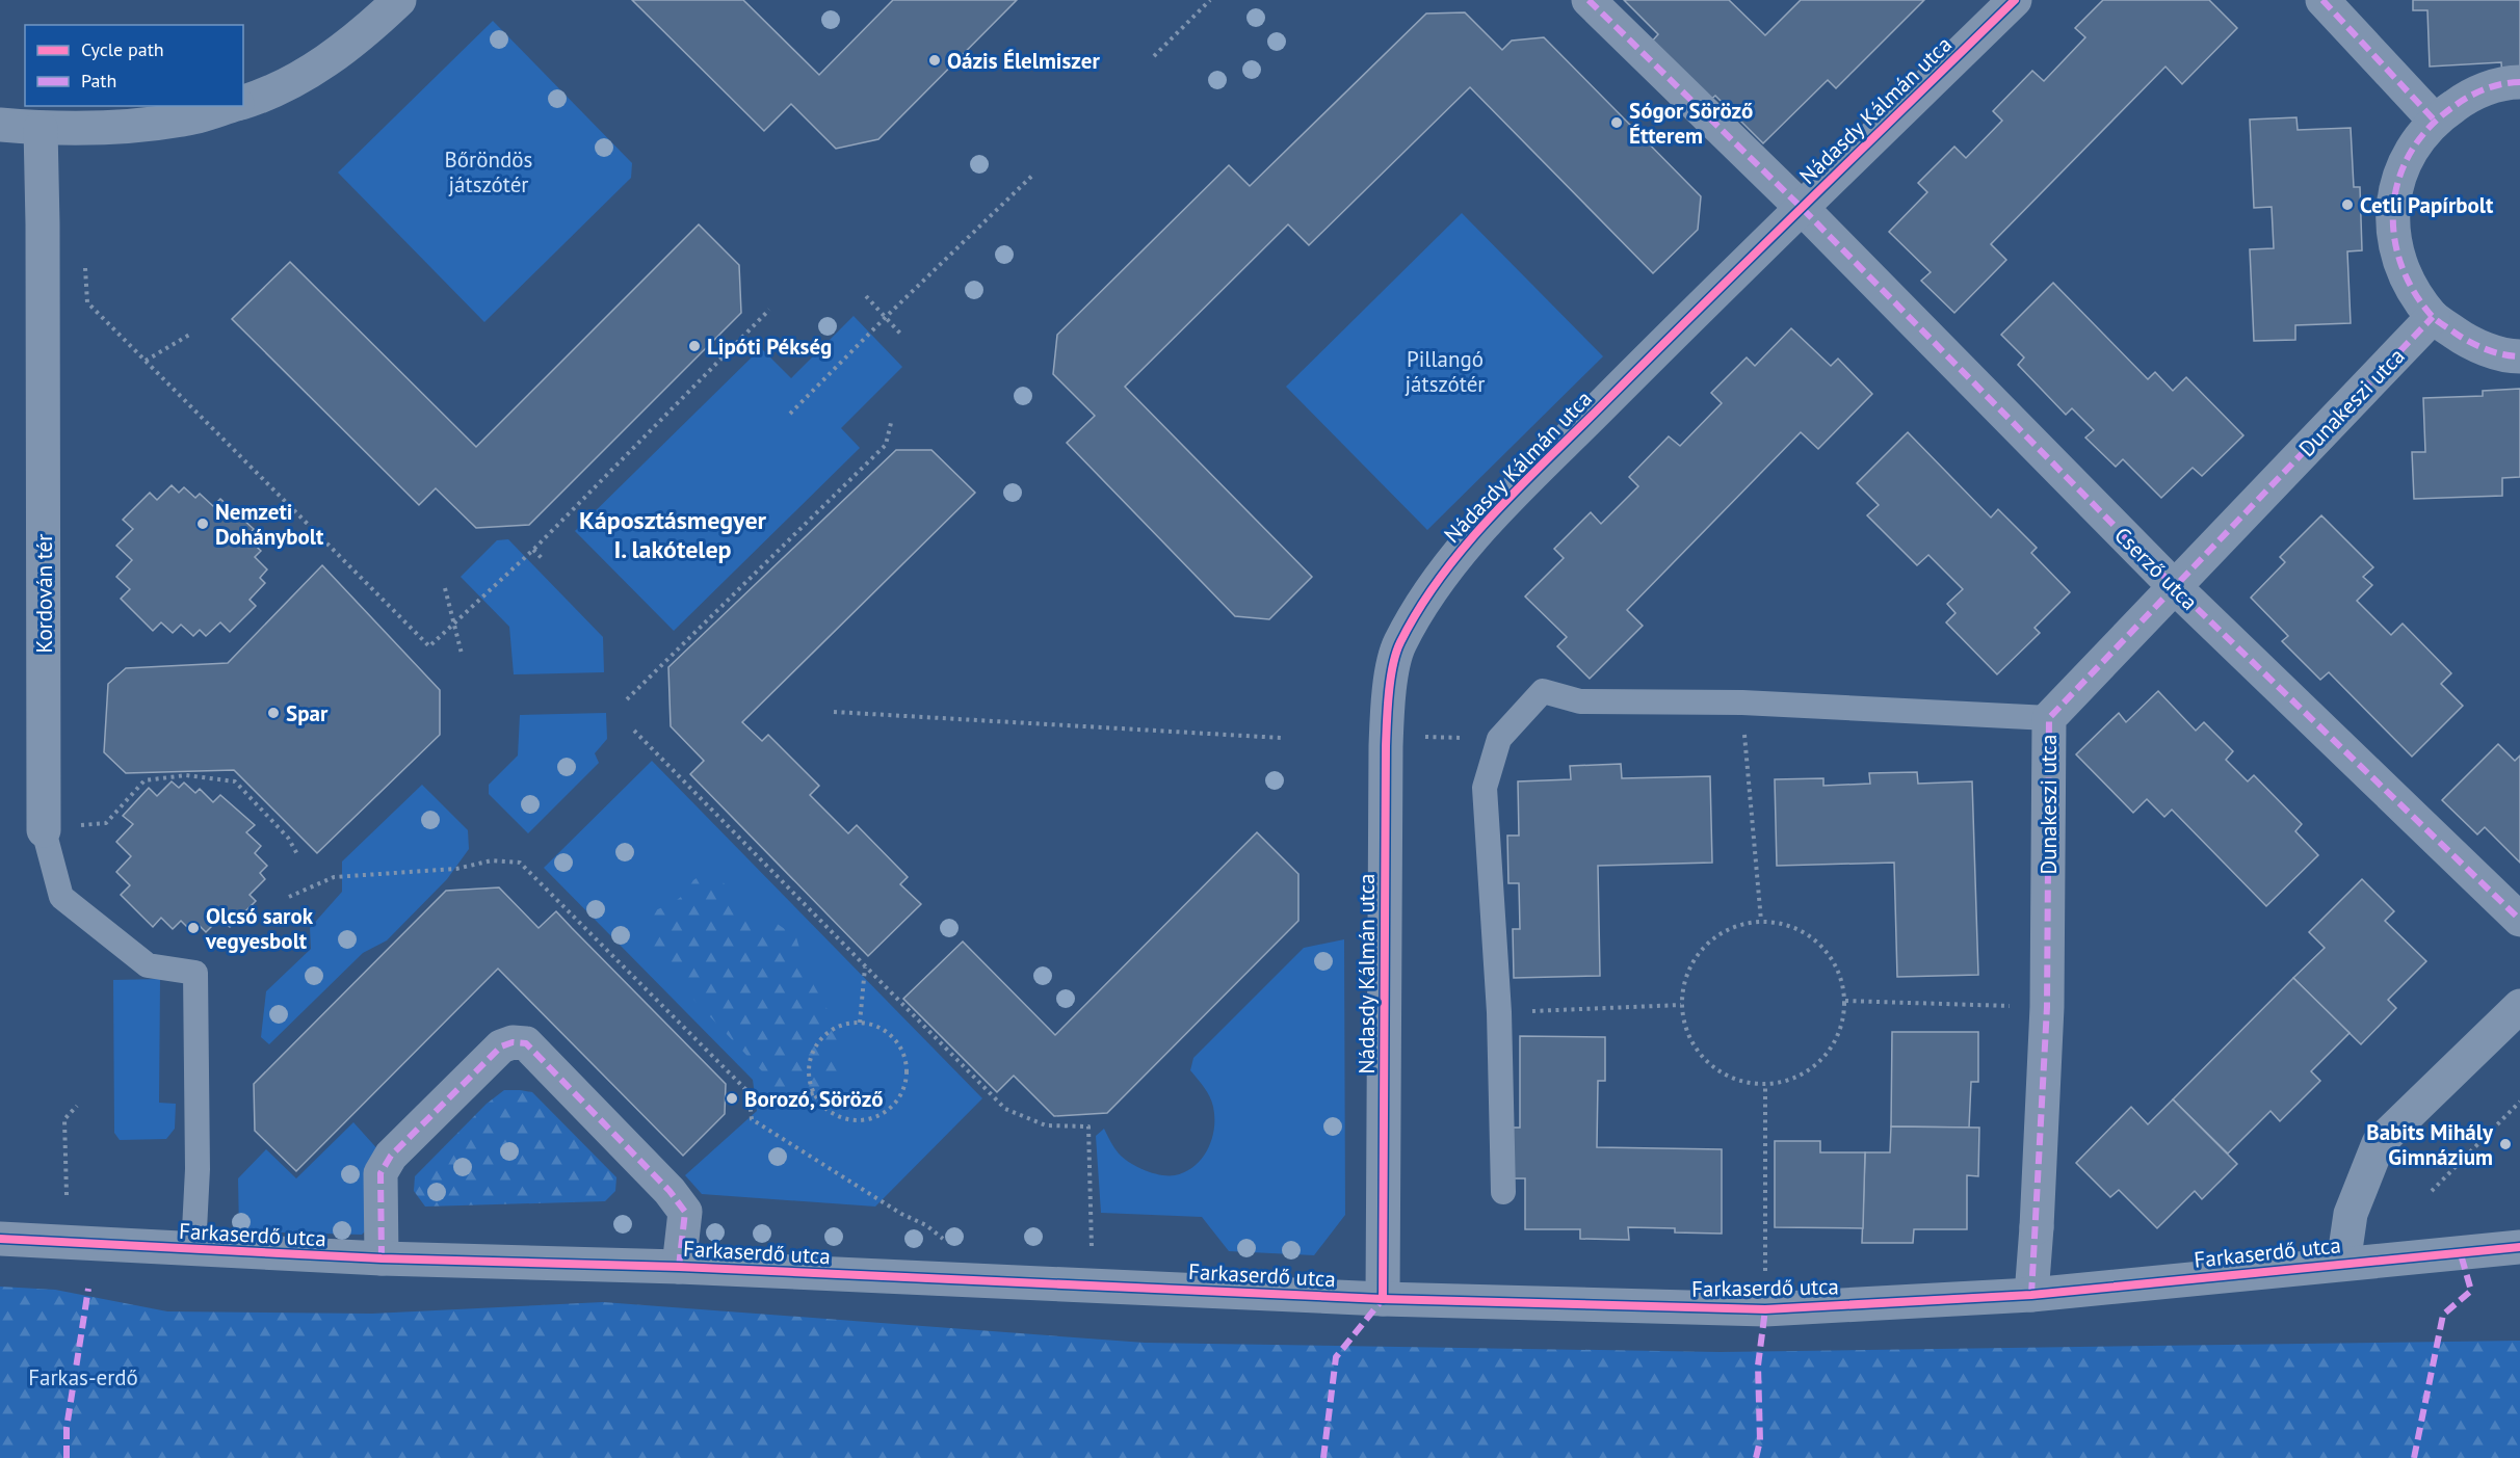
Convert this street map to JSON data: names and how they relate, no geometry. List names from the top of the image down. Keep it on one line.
{"streets":{"street":["Nádasdy Kálmán utca","Dunakeszi utca","Cserző utca","Kordován tér","Farkaserdő utca"]},"crossings":[["Nádasdy Kálmán utca","Cserző utca"],["Nádasdy Kálmán utca","Farkaserdő utca"],["Dunakeszi utca","Cserző utca"],["Dunakeszi utca","Farkaserdő utca"],["Kordován tér","Farkaserdő utca"]],"districts":["Káposztásmegyer I. lakótelep"],"parks":["Bőröndös játszótér","Pillangó játszótér","Farkas-erdő"],"places":["Oázis Élelmiszer","Sógor Söröző Étterem","Cetli Papírbolt","Lipóti Pékség","Nemzeti Dohánybolt","Spar","Olcsó sarok vegyesbolt","Borozó, Söröző","Babits Mihály Gimnázium"],"legend":["Cycle path","Path"]}
